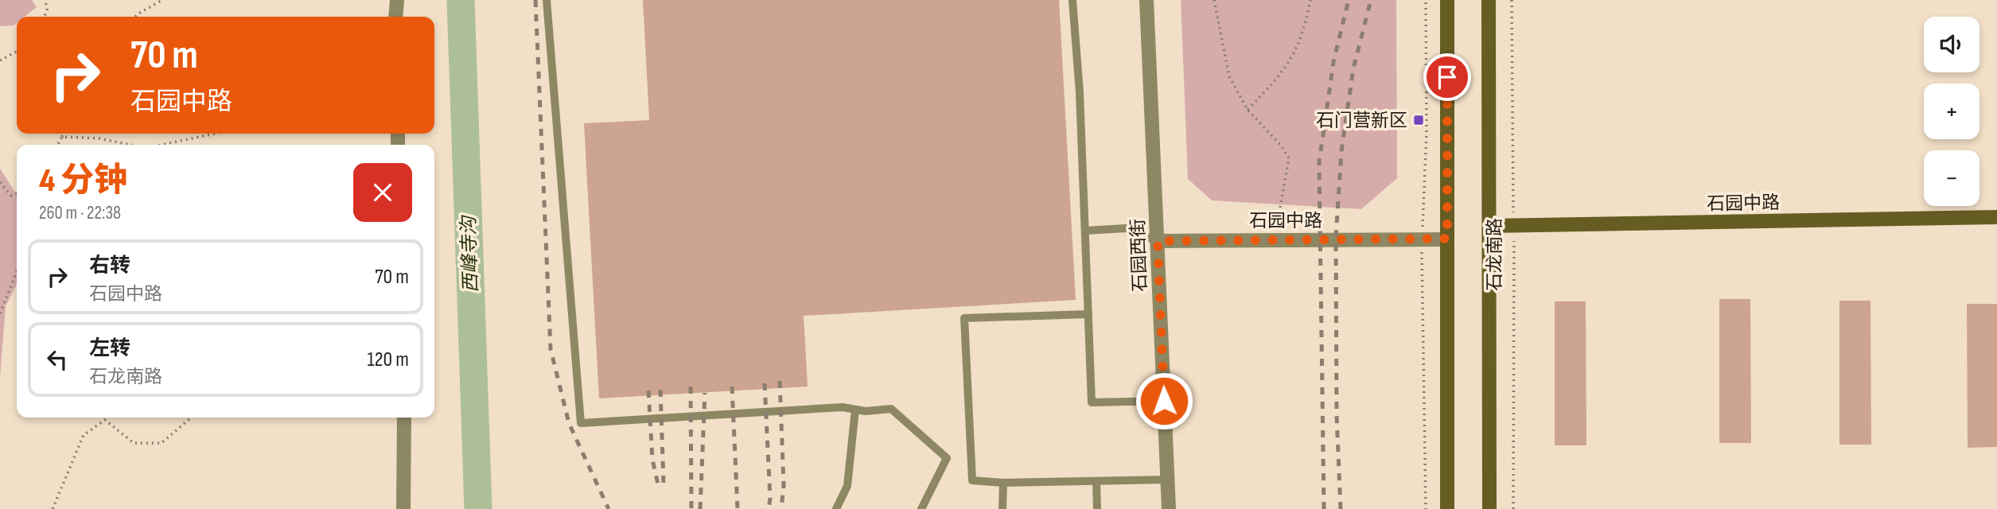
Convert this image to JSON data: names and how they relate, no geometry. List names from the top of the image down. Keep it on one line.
{"streets":{"main road":["石园中路","石龙南路"],"street":["石园西街"]},"crossings":[["石园中路","石龙南路"],["石园中路","石园西街"]],"water":["西峰寺沟"],"places":{"transit":["石门营新区"]},"page":{"map_buttons":["+","−"],"turn":["70 m","石园中路"],"heading":["4 分钟","260 m · 22:38"],"list":[{"name":"右转","note":"石园中路","value":"70 m"},{"name":"左转","note":"石龙南路","value":"120 m"}]}}
